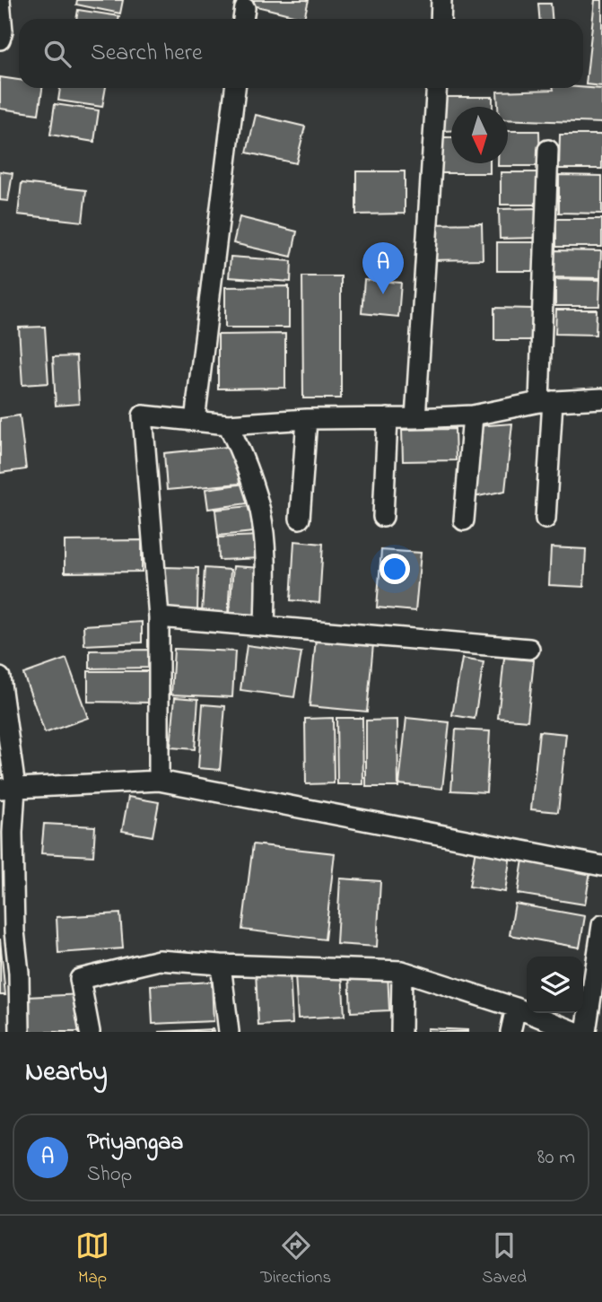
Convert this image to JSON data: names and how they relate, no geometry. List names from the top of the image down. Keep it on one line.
{"north":"bottom","page":{"search":"Search here","pins":"A","heading":"Nearby","list":[{"mark":"A","name":"Priyangaa","note":"Shop","value":"80 m"}],"nav":["Map","Directions","Saved"]}}
